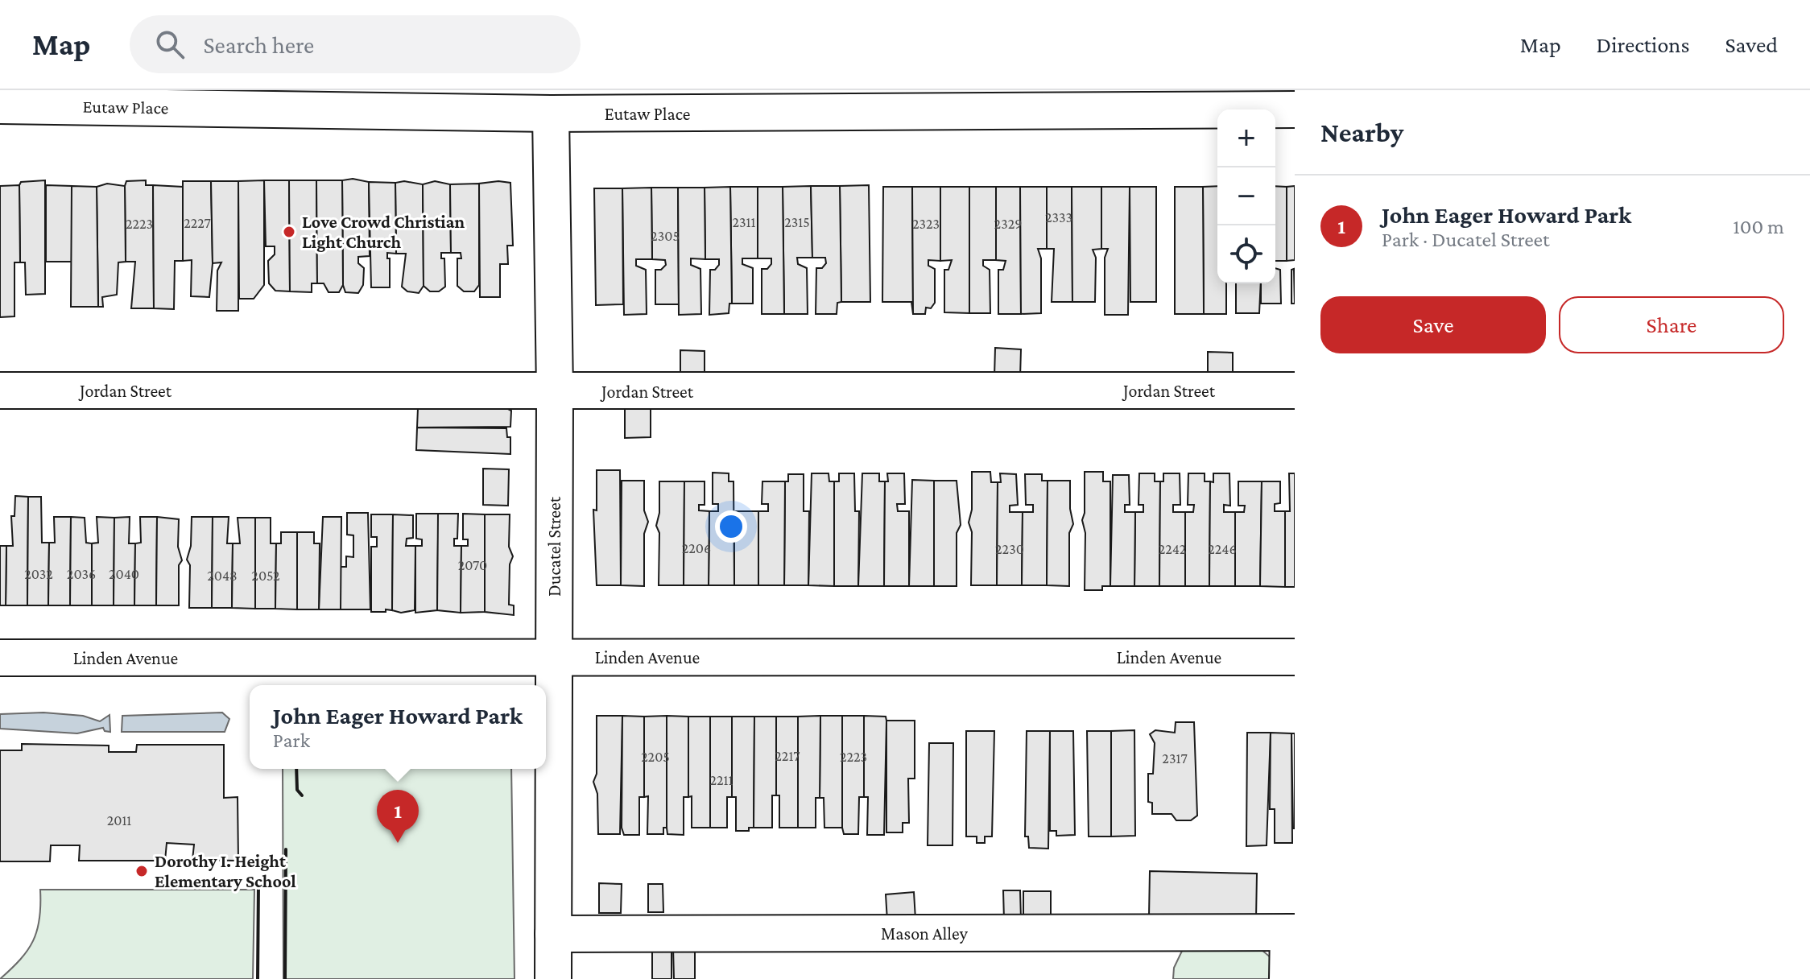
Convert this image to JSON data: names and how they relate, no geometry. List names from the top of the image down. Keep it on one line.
{"streets":{"street":["Eutaw Place","Jordan Street","Ducatel Street","Linden Avenue","Mason Alley"]},"crossings":[["Eutaw Place","Ducatel Street"],["Jordan Street","Ducatel Street"],["Ducatel Street","Linden Avenue"],["Ducatel Street","Mason Alley"]],"places":["Love Crowd Christian Light Church","Dorothy I. Height Elementary School"],"house_numbers":["2333","2311","2315","2227","2223","2323","2329","2305","2206","2230","2242","2246","2070","2032","2036","2040","2048","2052","2217","2205","2223","2317","2211","2011"],"page":{"header":"Map","search":"Search here","nav":["Map","Directions","Saved"],"heading":"Nearby","map_buttons":["+","−"],"list":[{"mark":"1","name":"John Eager Howard Park","note":"Park · Ducatel Street","value":"100 m"}],"buttons":["Save","Share"],"popup":["John Eager Howard Park","Park"],"pins":"1"}}
